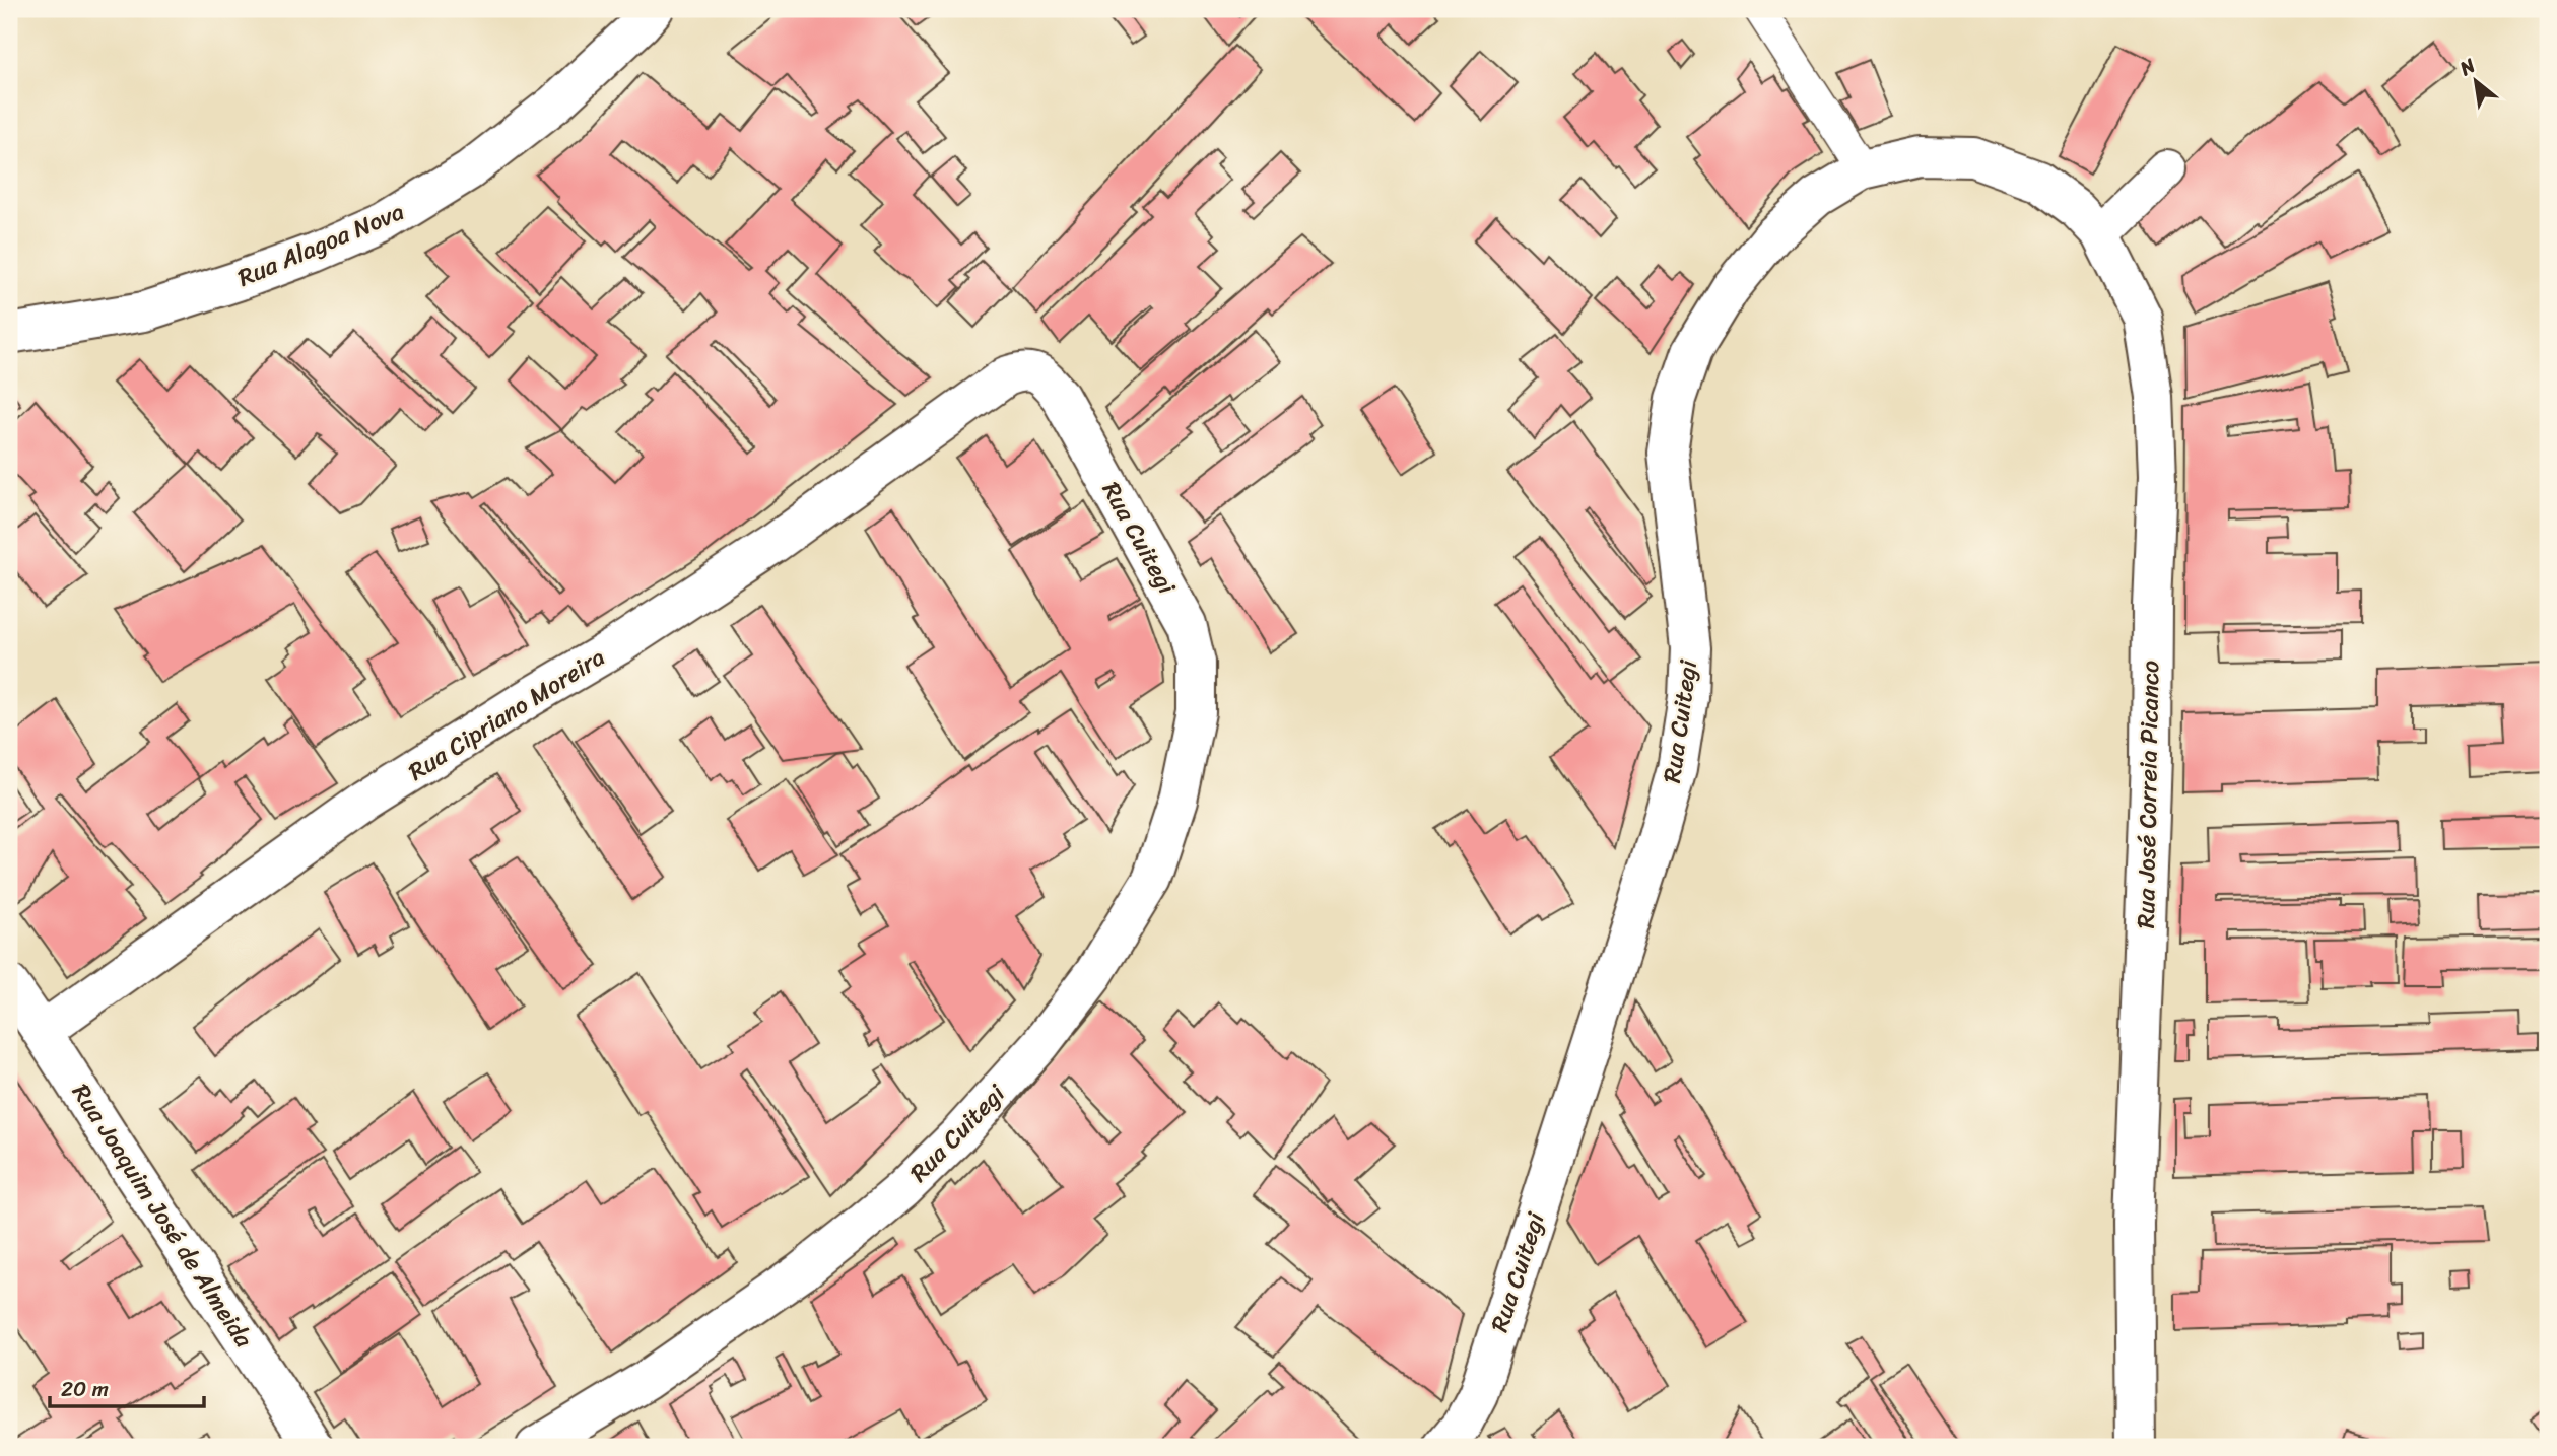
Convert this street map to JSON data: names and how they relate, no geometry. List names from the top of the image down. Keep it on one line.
{"streets":{"street":["Rua Alagoa Nova","Rua Cuitegi","Rua Cipriano Moreira","Rua José Correia Picanco","Rua Joaquim José de Almeida"]},"crossings":[["Rua Cuitegi","Rua Cipriano Moreira"],["Rua Cuitegi","Rua José Correia Picanco"],["Rua Cipriano Moreira","Rua Joaquim José de Almeida"]],"scale_bar":"20 m","north":"top left"}
